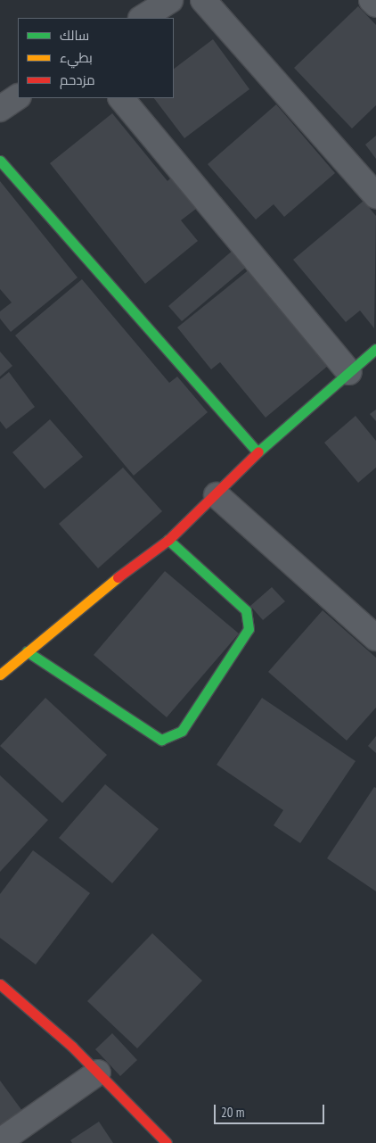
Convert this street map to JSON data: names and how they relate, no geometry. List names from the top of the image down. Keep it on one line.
{"legend":["سالك","بطيء","مزدحم"],"scale_bar":"20 m"}
